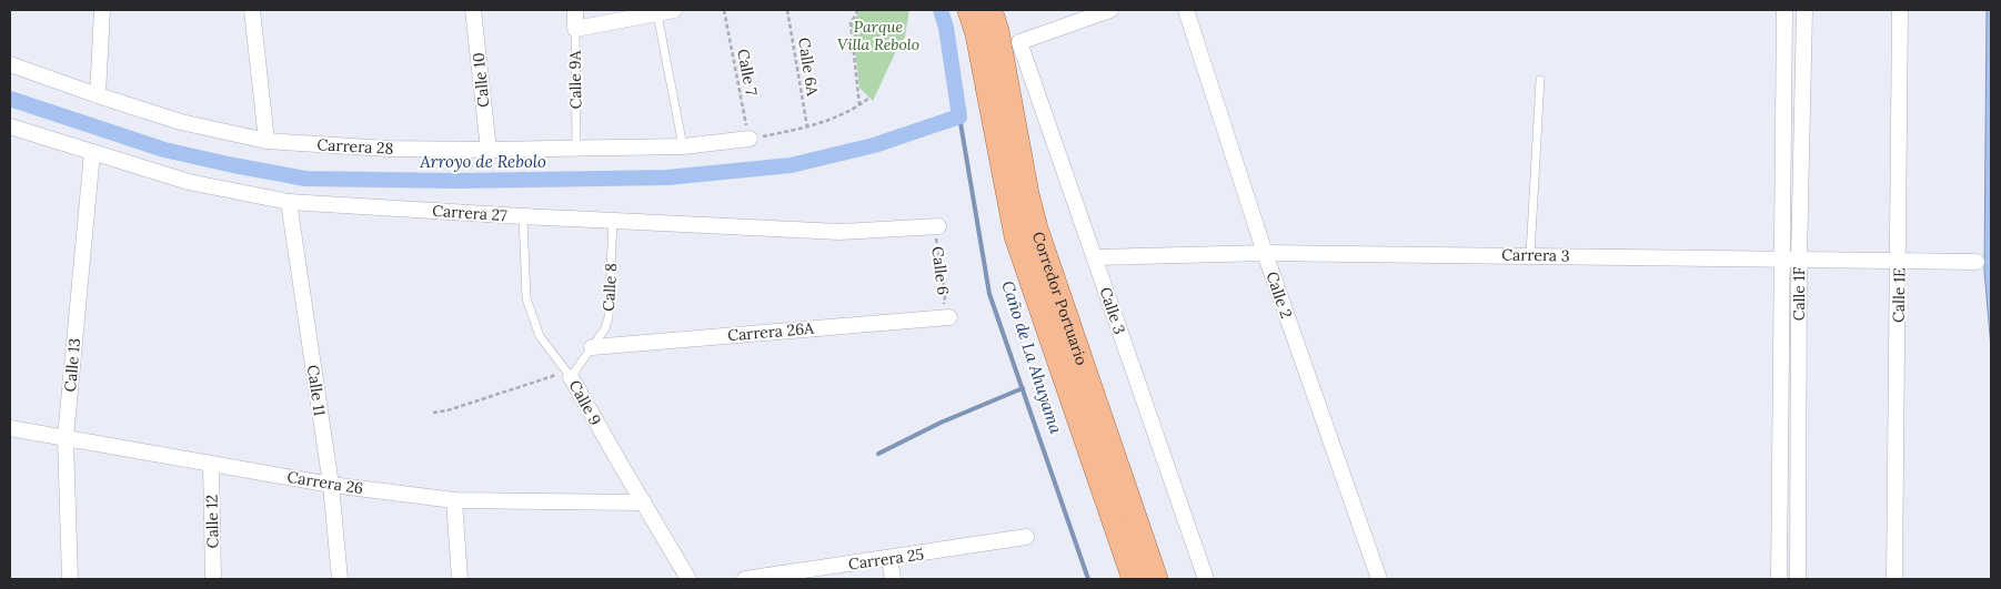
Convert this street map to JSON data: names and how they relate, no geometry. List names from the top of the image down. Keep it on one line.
{"streets":{"main road":["Corredor Portuario"],"street":["Calle 10","Calle 9A","Carrera 28","Carrera 27","Carrera 3","Calle 1F","Calle 2","Calle 1E","Calle 3","Carrera 26A","Calle 13","Calle 11","Calle 9","Carrera 26","Calle 12","Carrera 25"],"lane":["Calle 8"],"path":["Calle 6A","Calle 7","Calle 6"]},"crossings":[["Calle 7","Carrera 28"],["Calle 10","Carrera 28"],["Calle 9A","Carrera 28"],["Carrera 27","Calle 6"],["Carrera 27","Calle 8"],["Carrera 27","Calle 13"],["Carrera 27","Calle 11"],["Carrera 27","Calle 9"],["Carrera 3","Calle 1F"],["Carrera 3","Calle 2"],["Carrera 3","Calle 1E"],["Carrera 3","Calle 3"],["Calle 6","Carrera 26A"],["Calle 8","Carrera 26A"],["Calle 8","Calle 9"],["Corredor Portuario","Calle 3"],["Calle 13","Carrera 26"],["Calle 11","Carrera 26"],["Calle 9","Carrera 26"],["Carrera 26","Calle 12"]],"water":["Arroyo de Rebolo","Caño de La Ahuyama"],"parks":["Parque Villa Rebolo"]}
